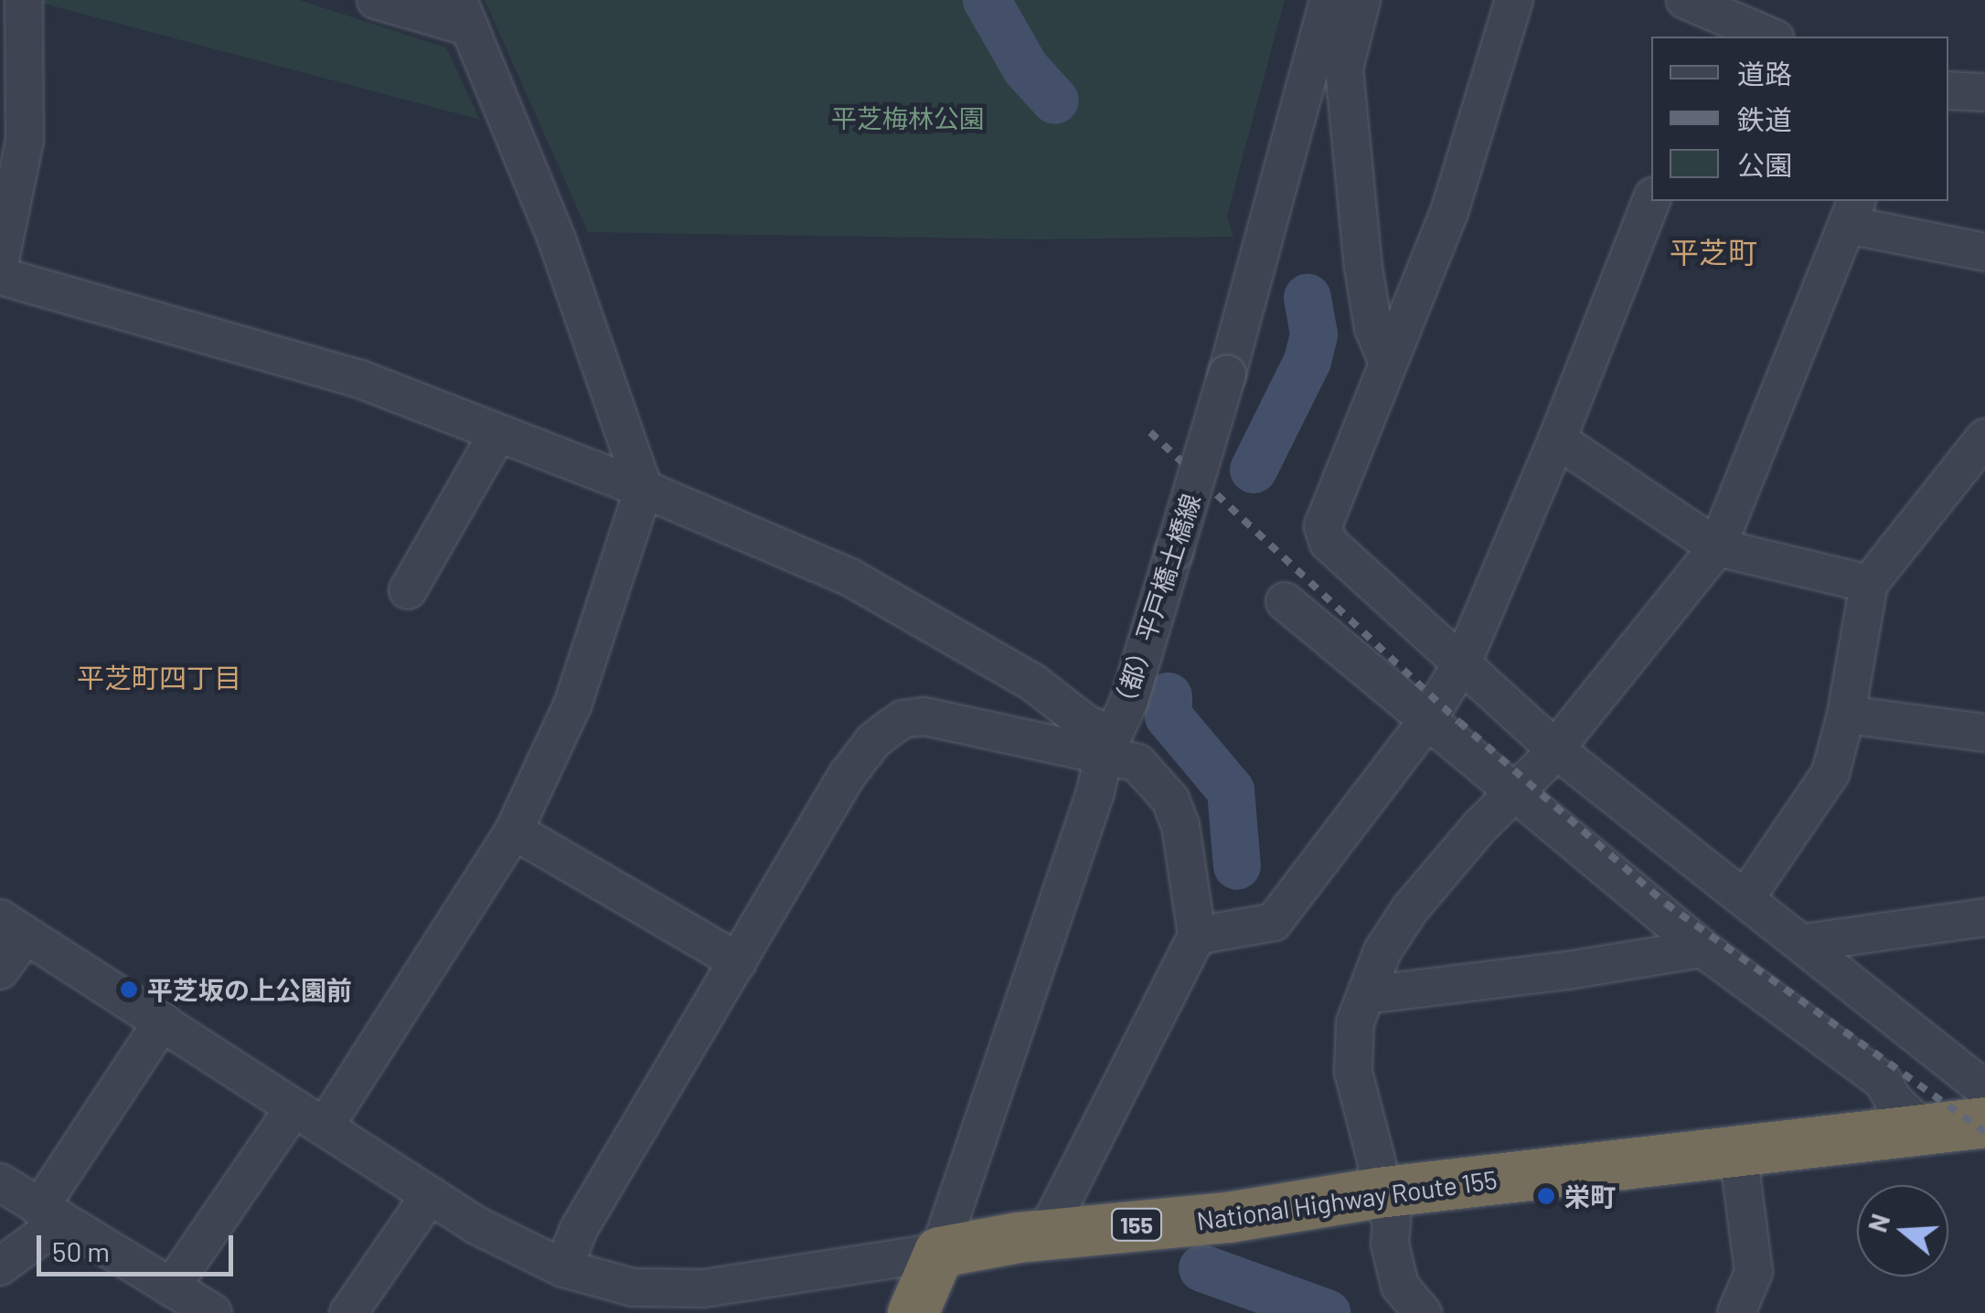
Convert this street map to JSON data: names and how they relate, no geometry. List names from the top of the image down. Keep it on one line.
{"streets":{"highway":["National Highway Route 155","155"],"street":["（都）平戸橋土橋線"]},"crossings":[["（都）平戸橋土橋線","National Highway Route 155"]],"districts":["平芝町","平芝町四丁目"],"parks":["平芝梅林公園"],"places":["平芝坂の上公園前","栄町"],"legend":["道路","鉄道","公園"],"scale_bar":"50 m","north":"left"}
